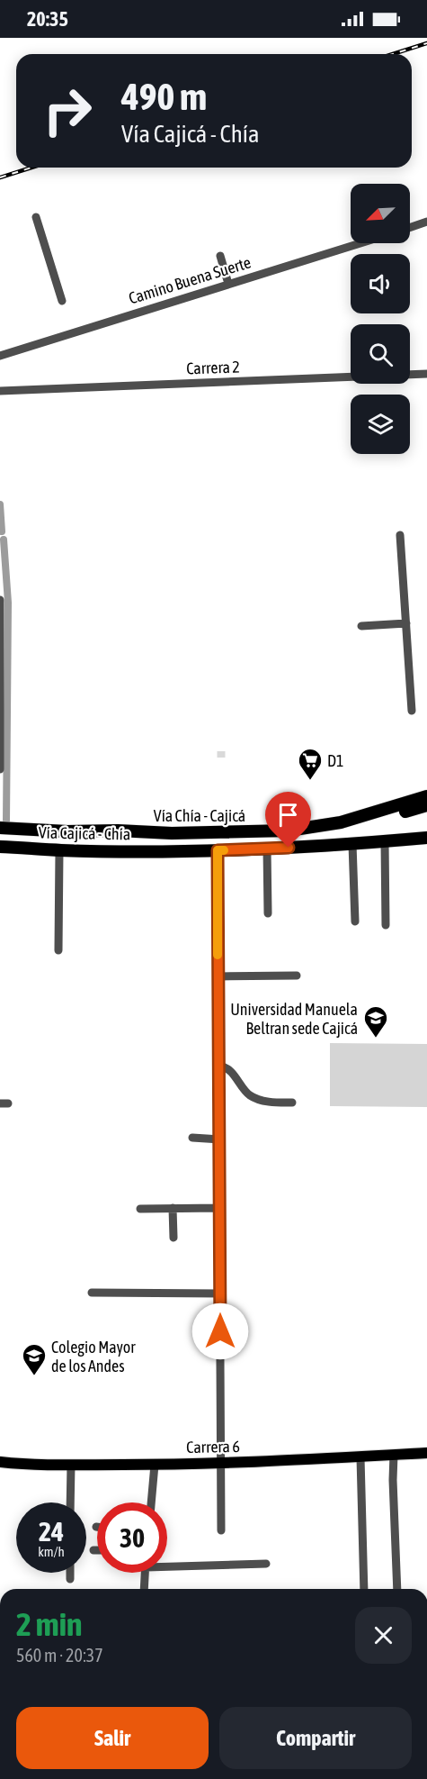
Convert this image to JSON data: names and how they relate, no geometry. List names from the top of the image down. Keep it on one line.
{"streets":{"highway":["Vía Chía - Cajicá","Vía Cajicá - Chía"],"main road":["Carrera 6"],"street":["Camino Buena Suerte","Carrera 2"]},"places":{"supermarket":["D1"],"school or university":["Universidad Manuela Beltran sede Cajicá","Colegio Mayor de los Andes"]},"north":"bottom left","page":{"status":"20:35","turn":["490 m","Vía Cajicá - Chía"],"speed":"24 km/h","limit":"30","heading":["2 min","560 m · 20:37"],"buttons":["Salir","Compartir"]}}
